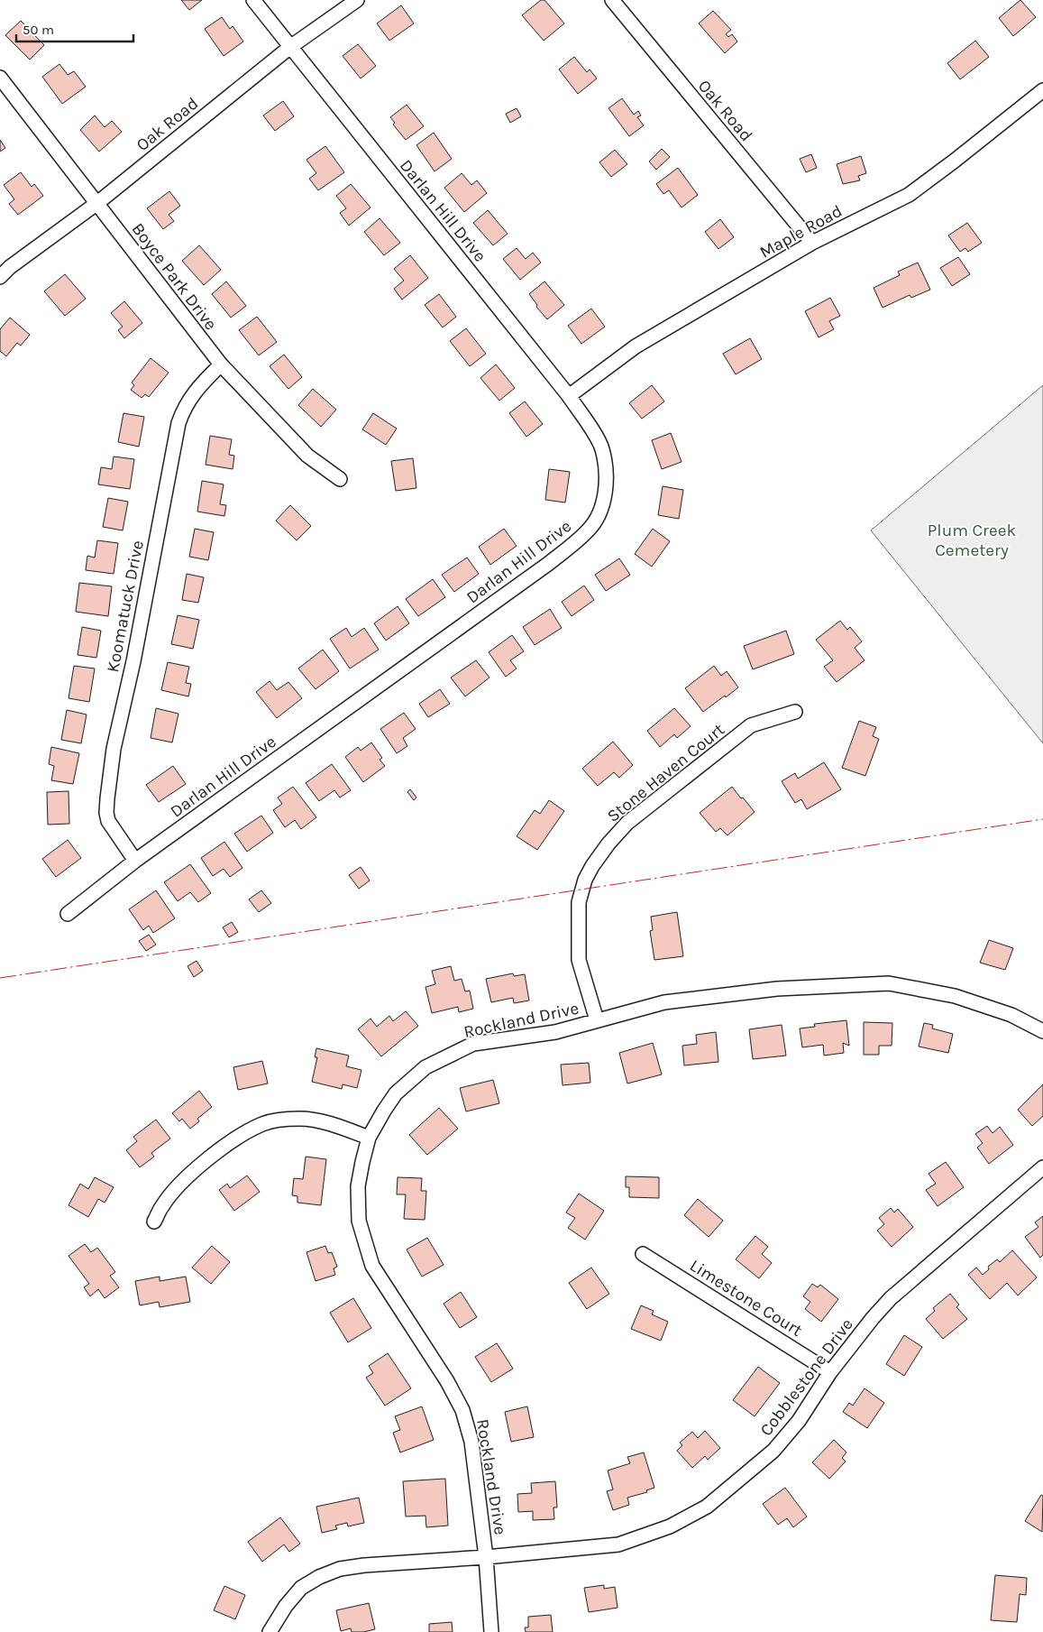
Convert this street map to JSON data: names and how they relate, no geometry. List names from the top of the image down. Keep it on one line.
{"streets":{"street":["Oak Road","Darlan Hill Drive","Maple Road","Boyce Park Drive","Koomatuck Drive","Stone Haven Court","Rockland Drive","Limestone Court","Cobblestone Drive"]},"crossings":[["Oak Road","Darlan Hill Drive"],["Oak Road","Maple Road"],["Oak Road","Boyce Park Drive"],["Darlan Hill Drive","Maple Road"],["Darlan Hill Drive","Koomatuck Drive"],["Boyce Park Drive","Koomatuck Drive"],["Stone Haven Court","Rockland Drive"],["Rockland Drive","Cobblestone Drive"],["Limestone Court","Cobblestone Drive"]],"parks":["Plum Creek Cemetery"],"scale_bar":"50 m"}
